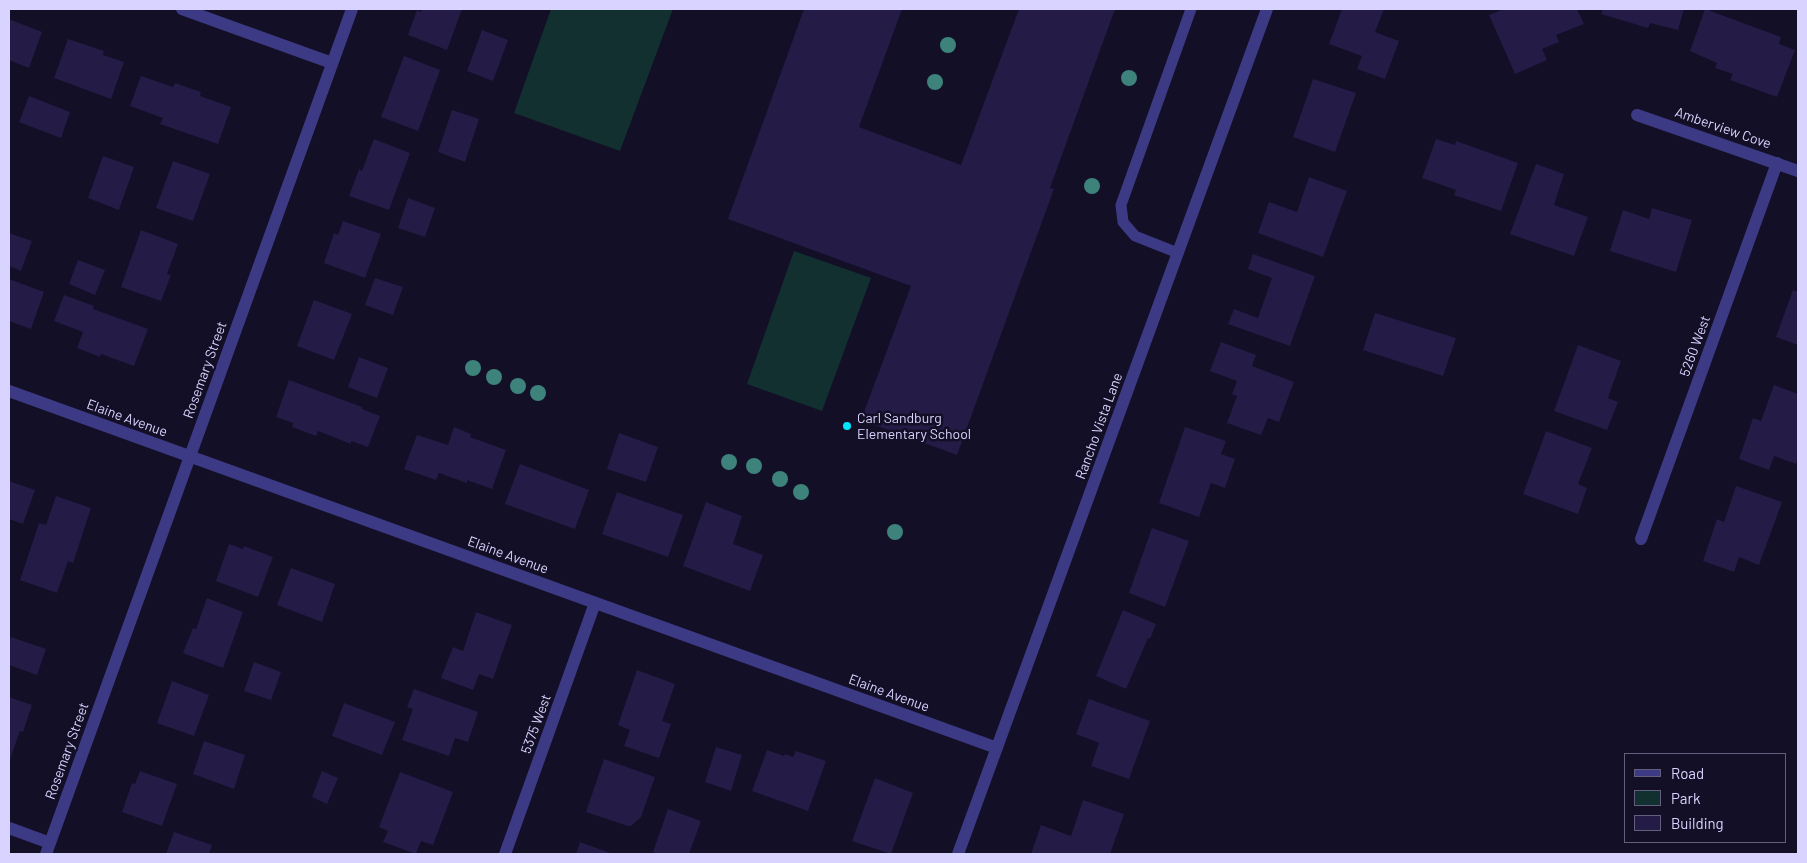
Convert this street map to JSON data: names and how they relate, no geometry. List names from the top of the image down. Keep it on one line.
{"streets":{"street":["Amberview Cove","5260 West","Rosemary Street","Elaine Avenue","Rancho Vista Lane","5375 West"]},"crossings":[["Amberview Cove","5260 West"],["Rosemary Street","Elaine Avenue"],["Elaine Avenue","Rancho Vista Lane"],["Elaine Avenue","5375 West"]],"places":["Carl Sandburg Elementary School"],"legend":["Road","Park","Building"]}
